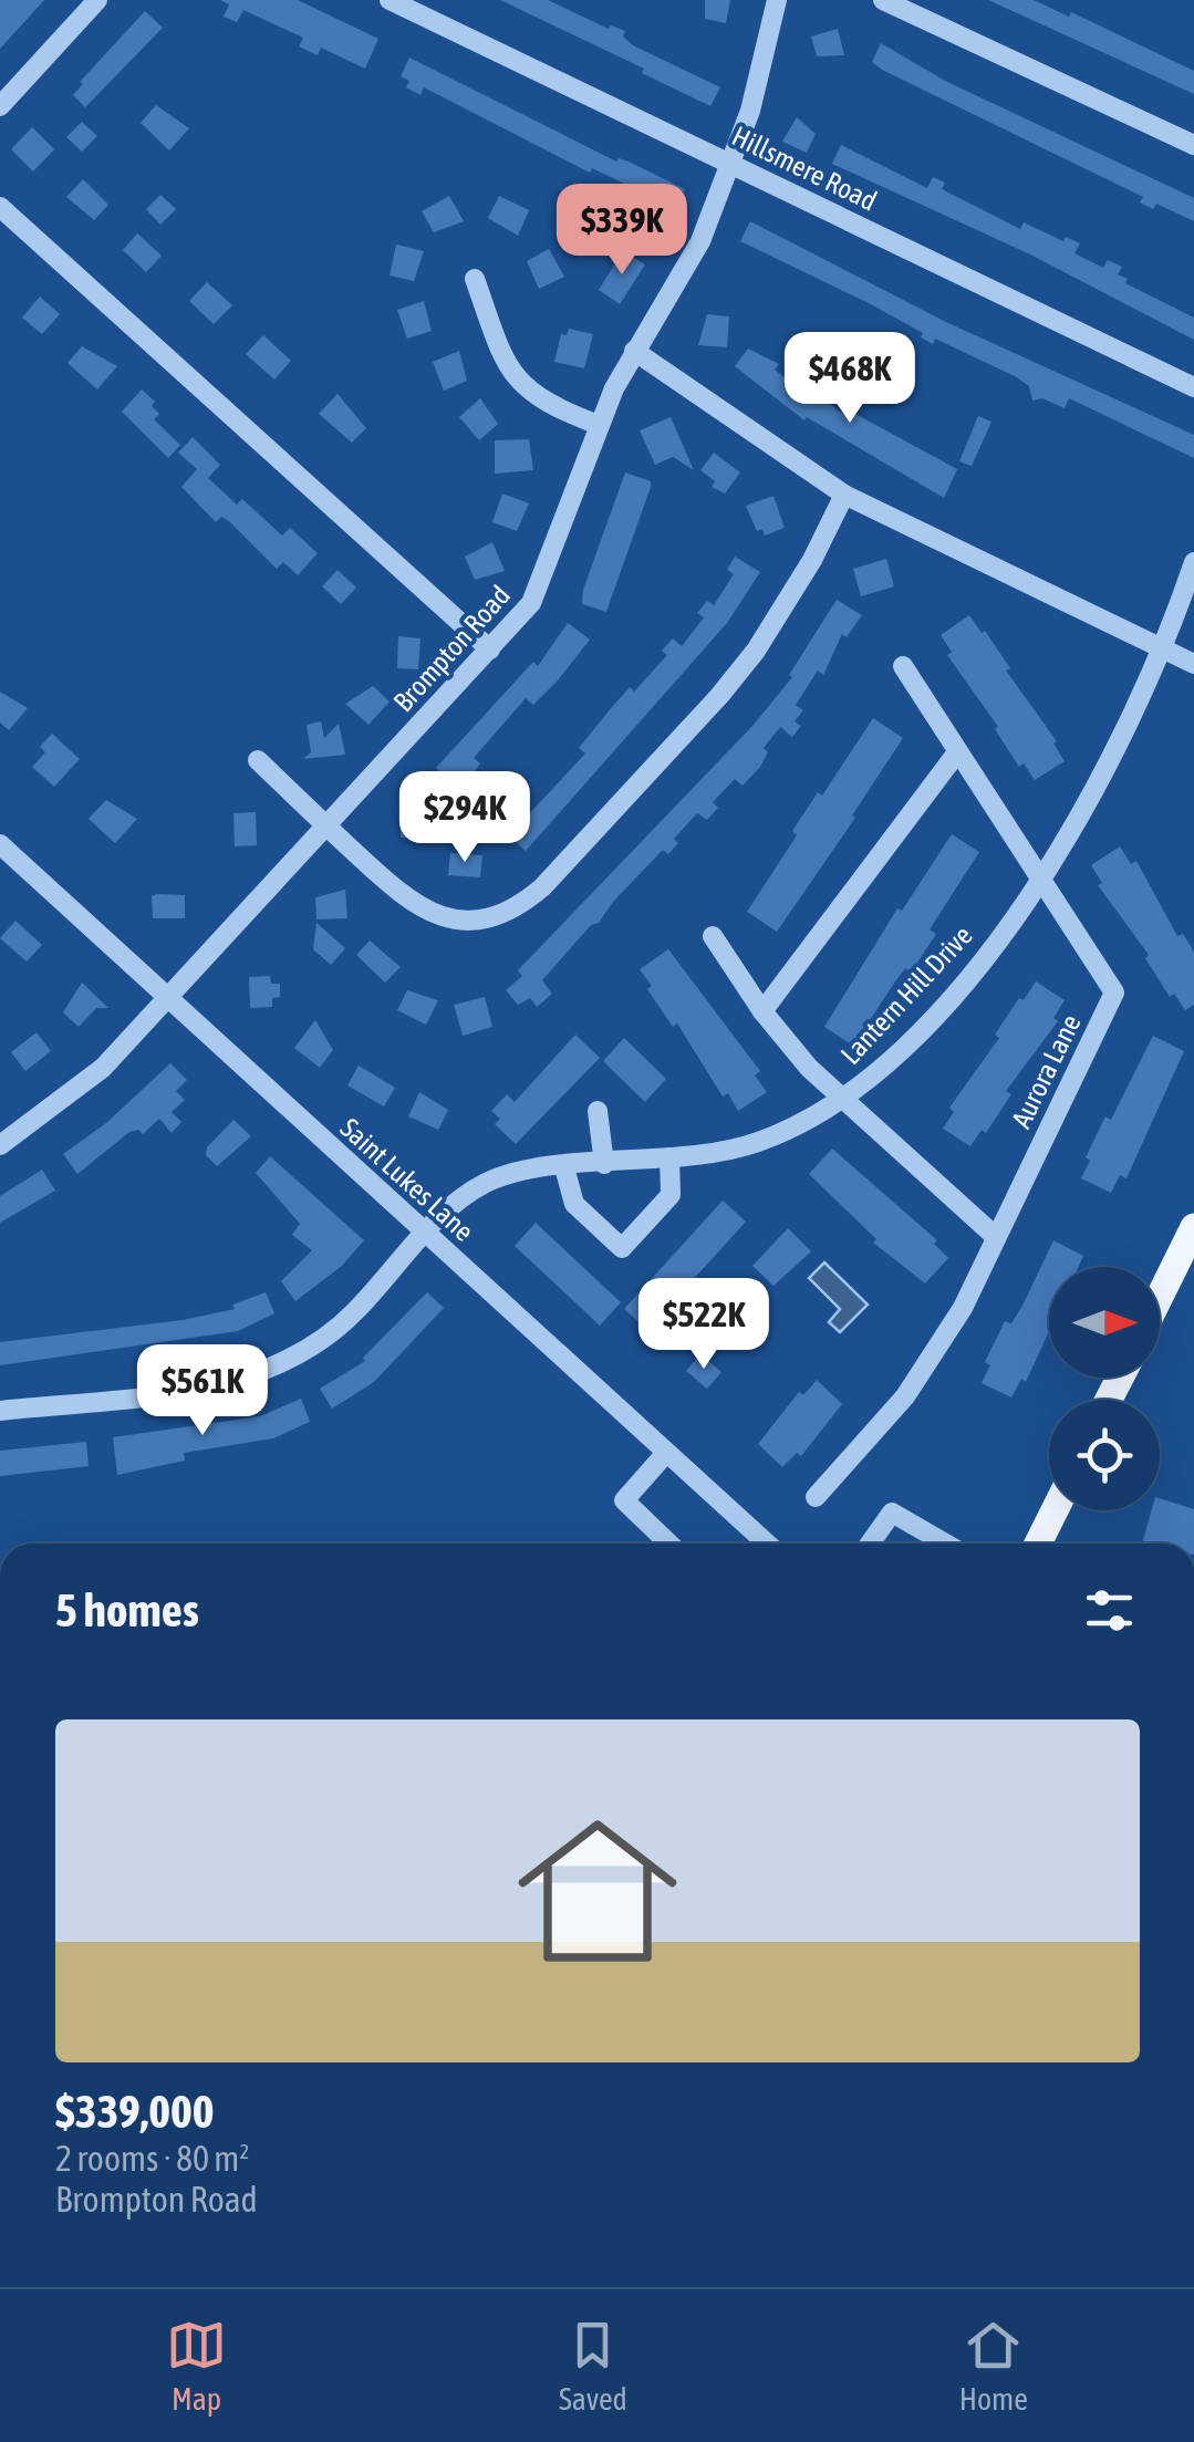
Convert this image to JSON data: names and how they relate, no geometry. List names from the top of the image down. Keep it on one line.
{"streets":{"street":["Hillsmere Road","Brompton Road","Lantern Hill Drive","Aurora Lane","Saint Lukes Lane"]},"crossings":[["Hillsmere Road","Brompton Road"],["Brompton Road","Saint Lukes Lane"],["Lantern Hill Drive","Aurora Lane"],["Lantern Hill Drive","Saint Lukes Lane"]],"north":"right","page":{"price":["$339K","$468K","$294K","$522K","$561K"],"heading":"5 homes","list":[{"name":"$339,000","note":"2 rooms · 80 m² · Brompton Road"}],"tabs":["Map","Saved","Home"]}}
